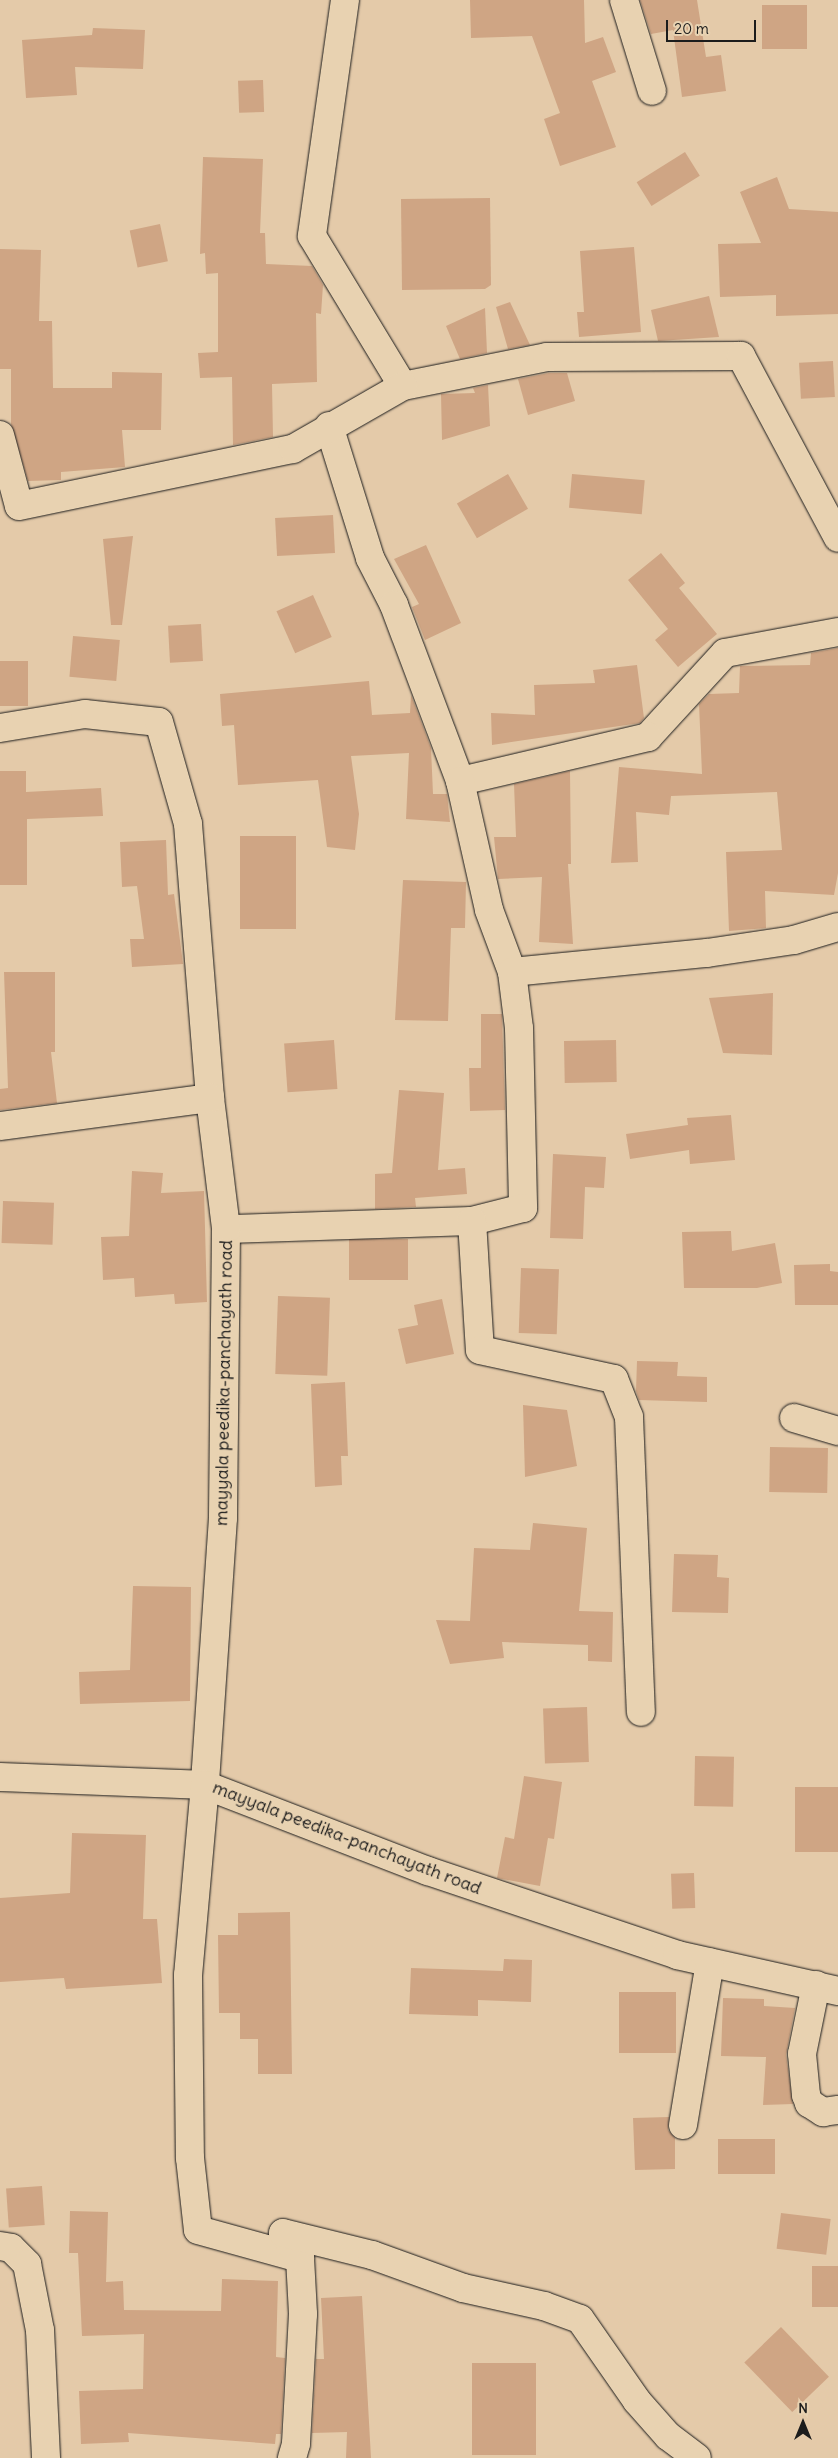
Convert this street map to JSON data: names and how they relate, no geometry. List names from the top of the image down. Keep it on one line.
{"streets":{"street":["mayyala peedika-panchayath road"]},"scale_bar":"20 m","north":"top"}
